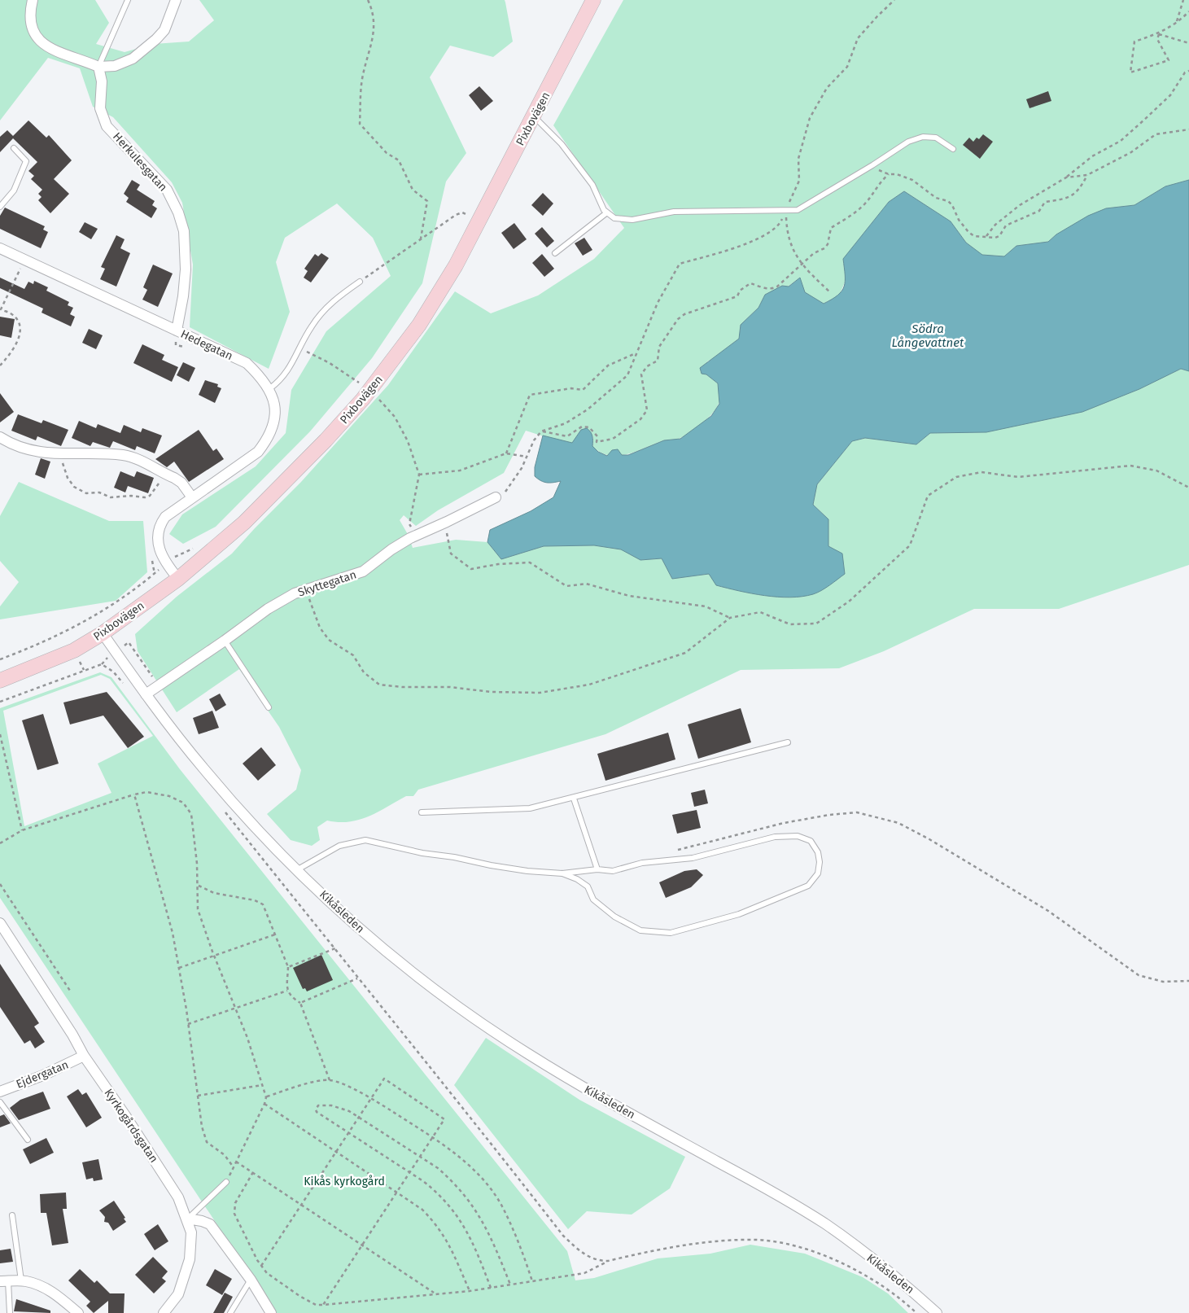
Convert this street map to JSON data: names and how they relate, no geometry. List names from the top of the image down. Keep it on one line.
{"streets":{"street":["Pixbovägen","Herkulesgatan","Hedegatan","Skyttegatan","Kikåsleden","Ejdergatan","Kyrkogårdsgatan"]},"crossings":[["Pixbovägen","Kikåsleden"],["Herkulesgatan","Hedegatan"],["Skyttegatan","Kikåsleden"],["Ejdergatan","Kyrkogårdsgatan"]],"water":["Södra Långevattnet"],"parks":["Kikås kyrkogård"]}
